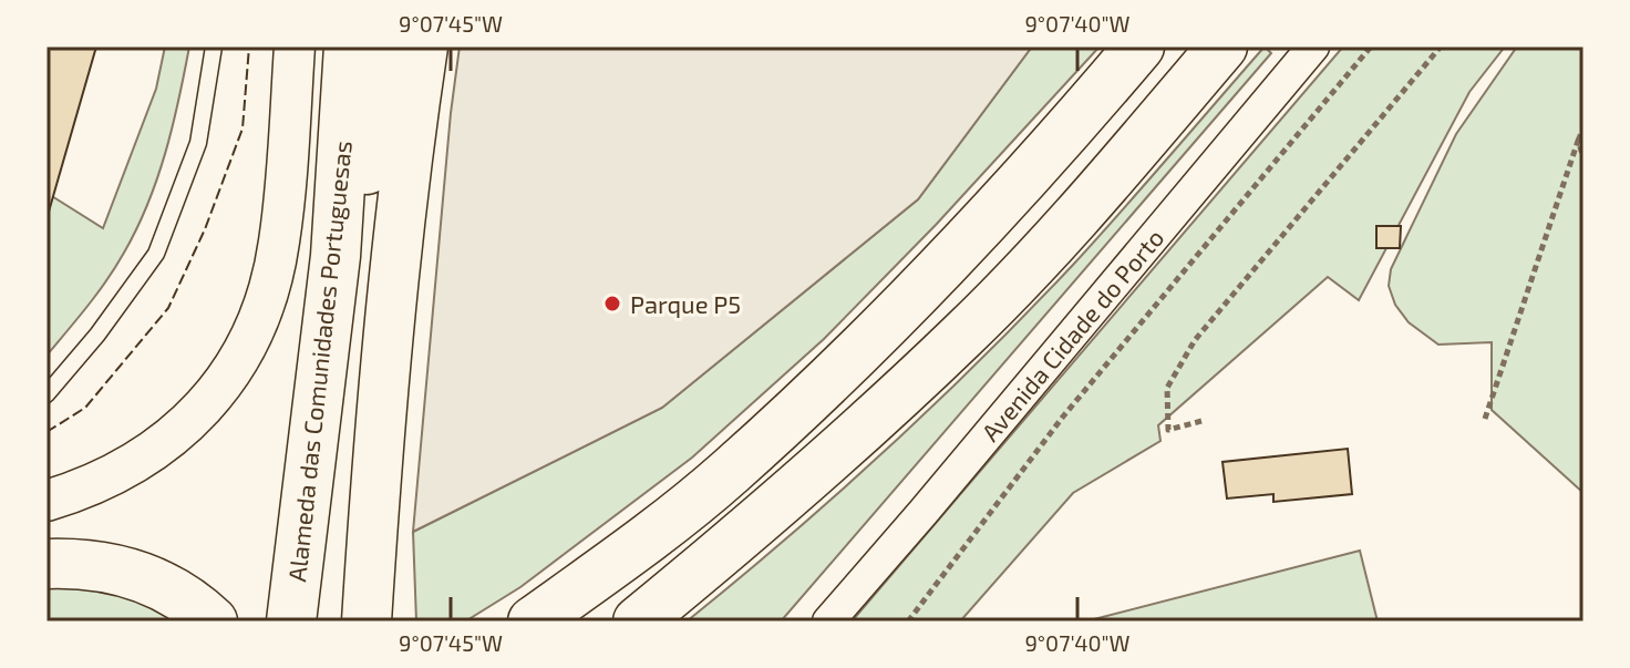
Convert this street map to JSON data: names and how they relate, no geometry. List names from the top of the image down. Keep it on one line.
{"streets":{"main road":["Alameda das Comunidades Portuguesas"],"street":["Avenida Cidade do Porto"]},"places":["Parque P5"],"coordinates":["9°07'45\"W","9°07'40\"W"]}
